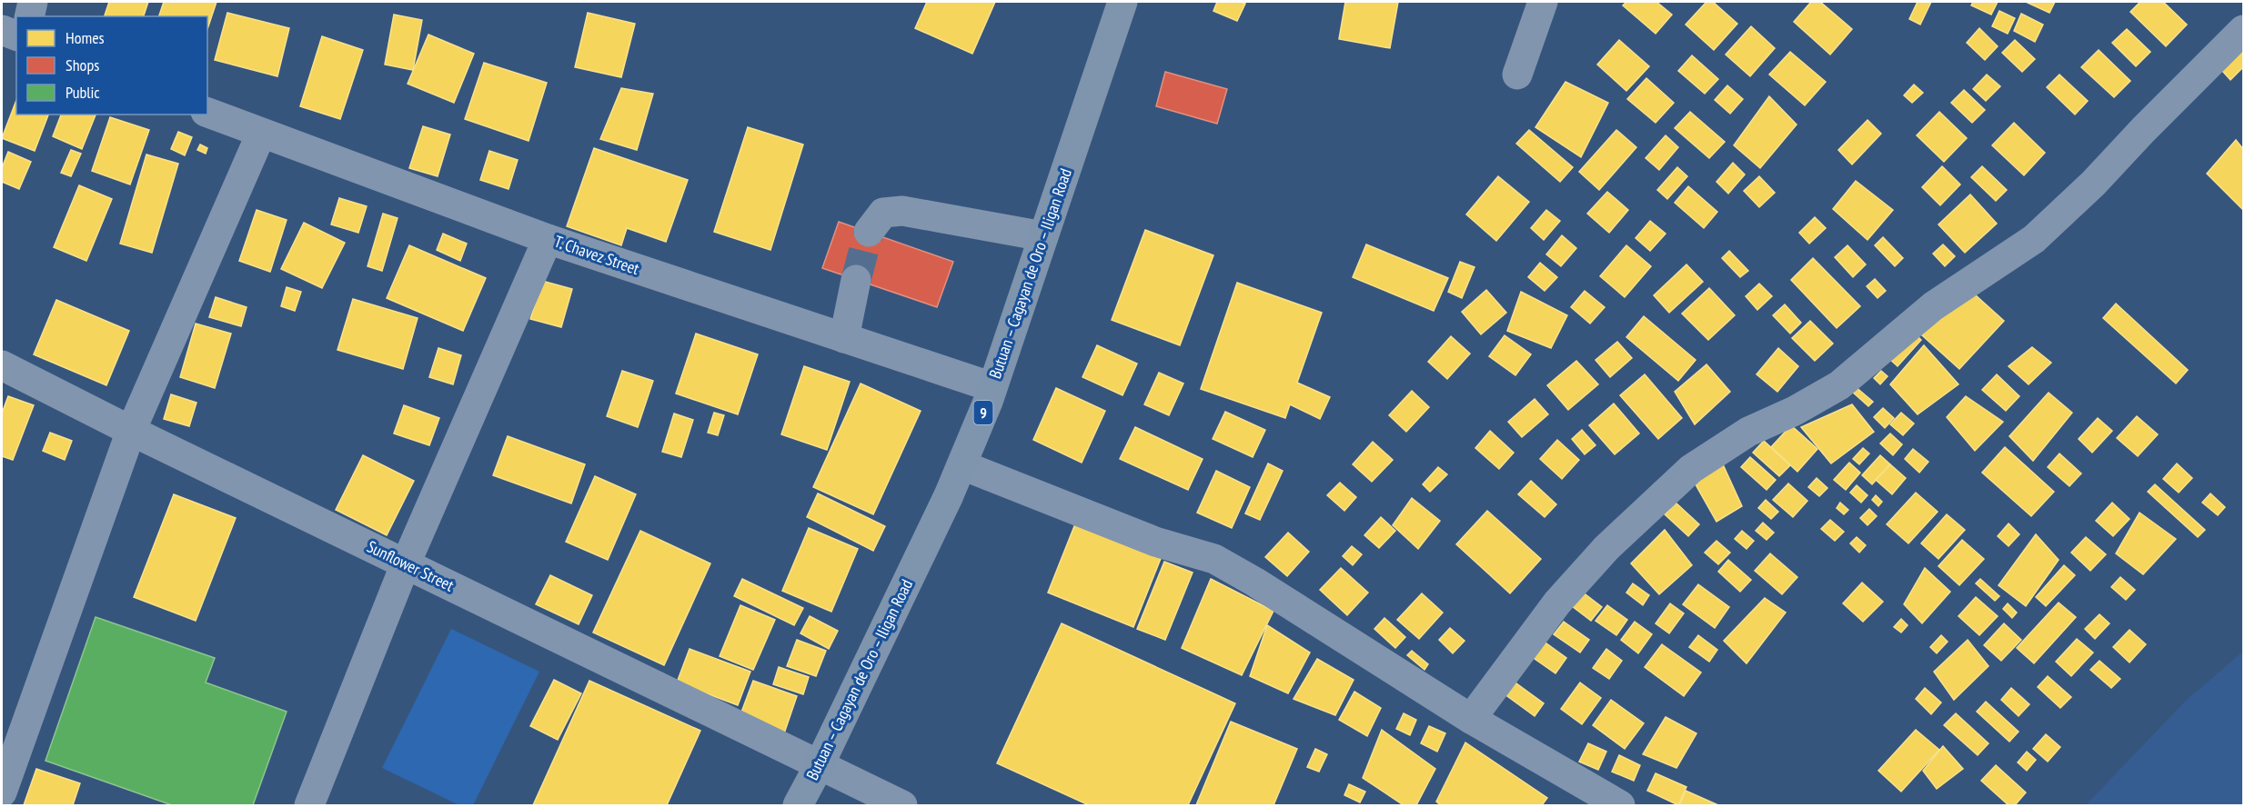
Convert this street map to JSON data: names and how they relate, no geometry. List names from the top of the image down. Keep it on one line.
{"streets":{"highway":["Butuan – Cagayan de Oro – Iligan Road","9"],"street":["T. Chavez Street","Sunflower Street"]},"crossings":[["T. Chavez Street","Butuan – Cagayan de Oro – Iligan Road"],["Butuan – Cagayan de Oro – Iligan Road","Sunflower Street"]],"legend":["Homes","Shops","Public"]}
